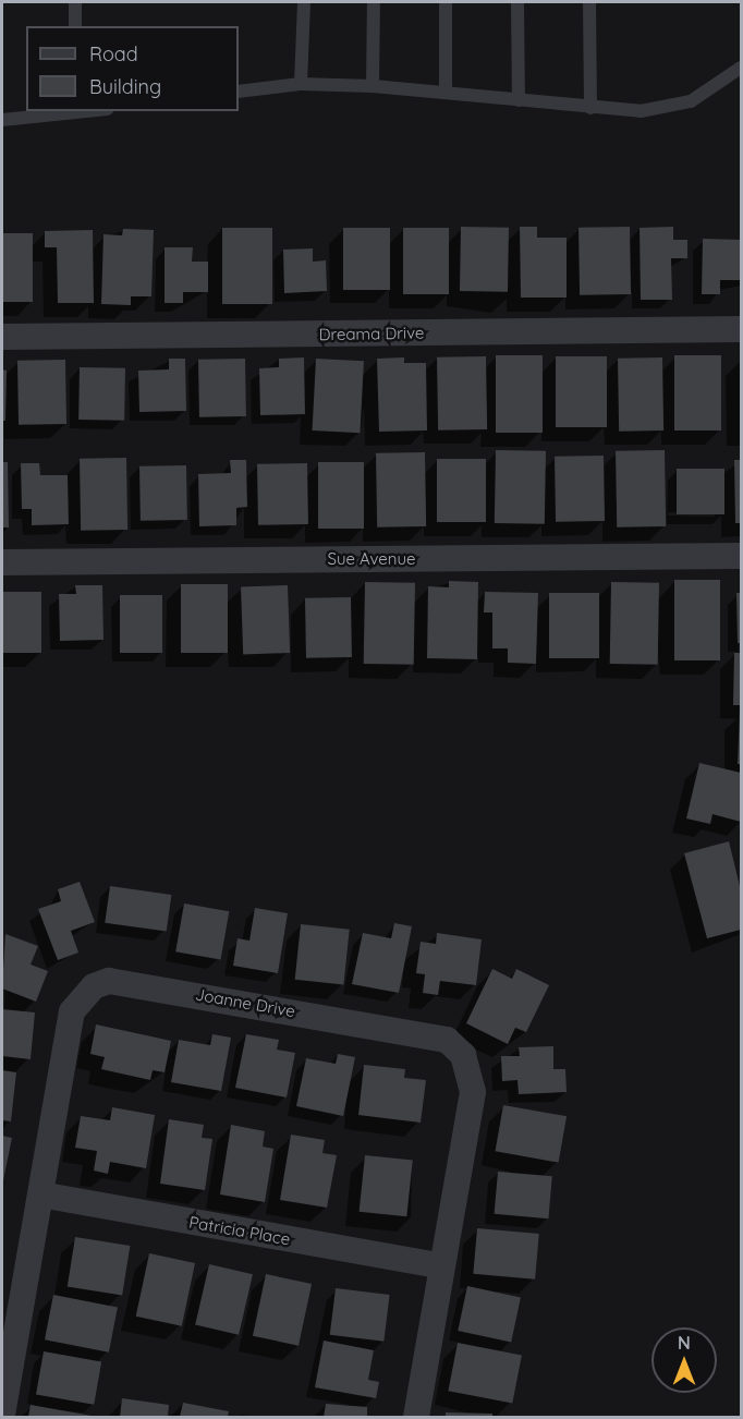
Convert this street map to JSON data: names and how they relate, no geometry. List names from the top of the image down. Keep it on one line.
{"streets":{"street":["Dreama Drive","Sue Avenue","Joanne Drive","Patricia Place"]},"crossings":[["Joanne Drive","Patricia Place"]],"legend":["Road","Building"],"north":"top"}
